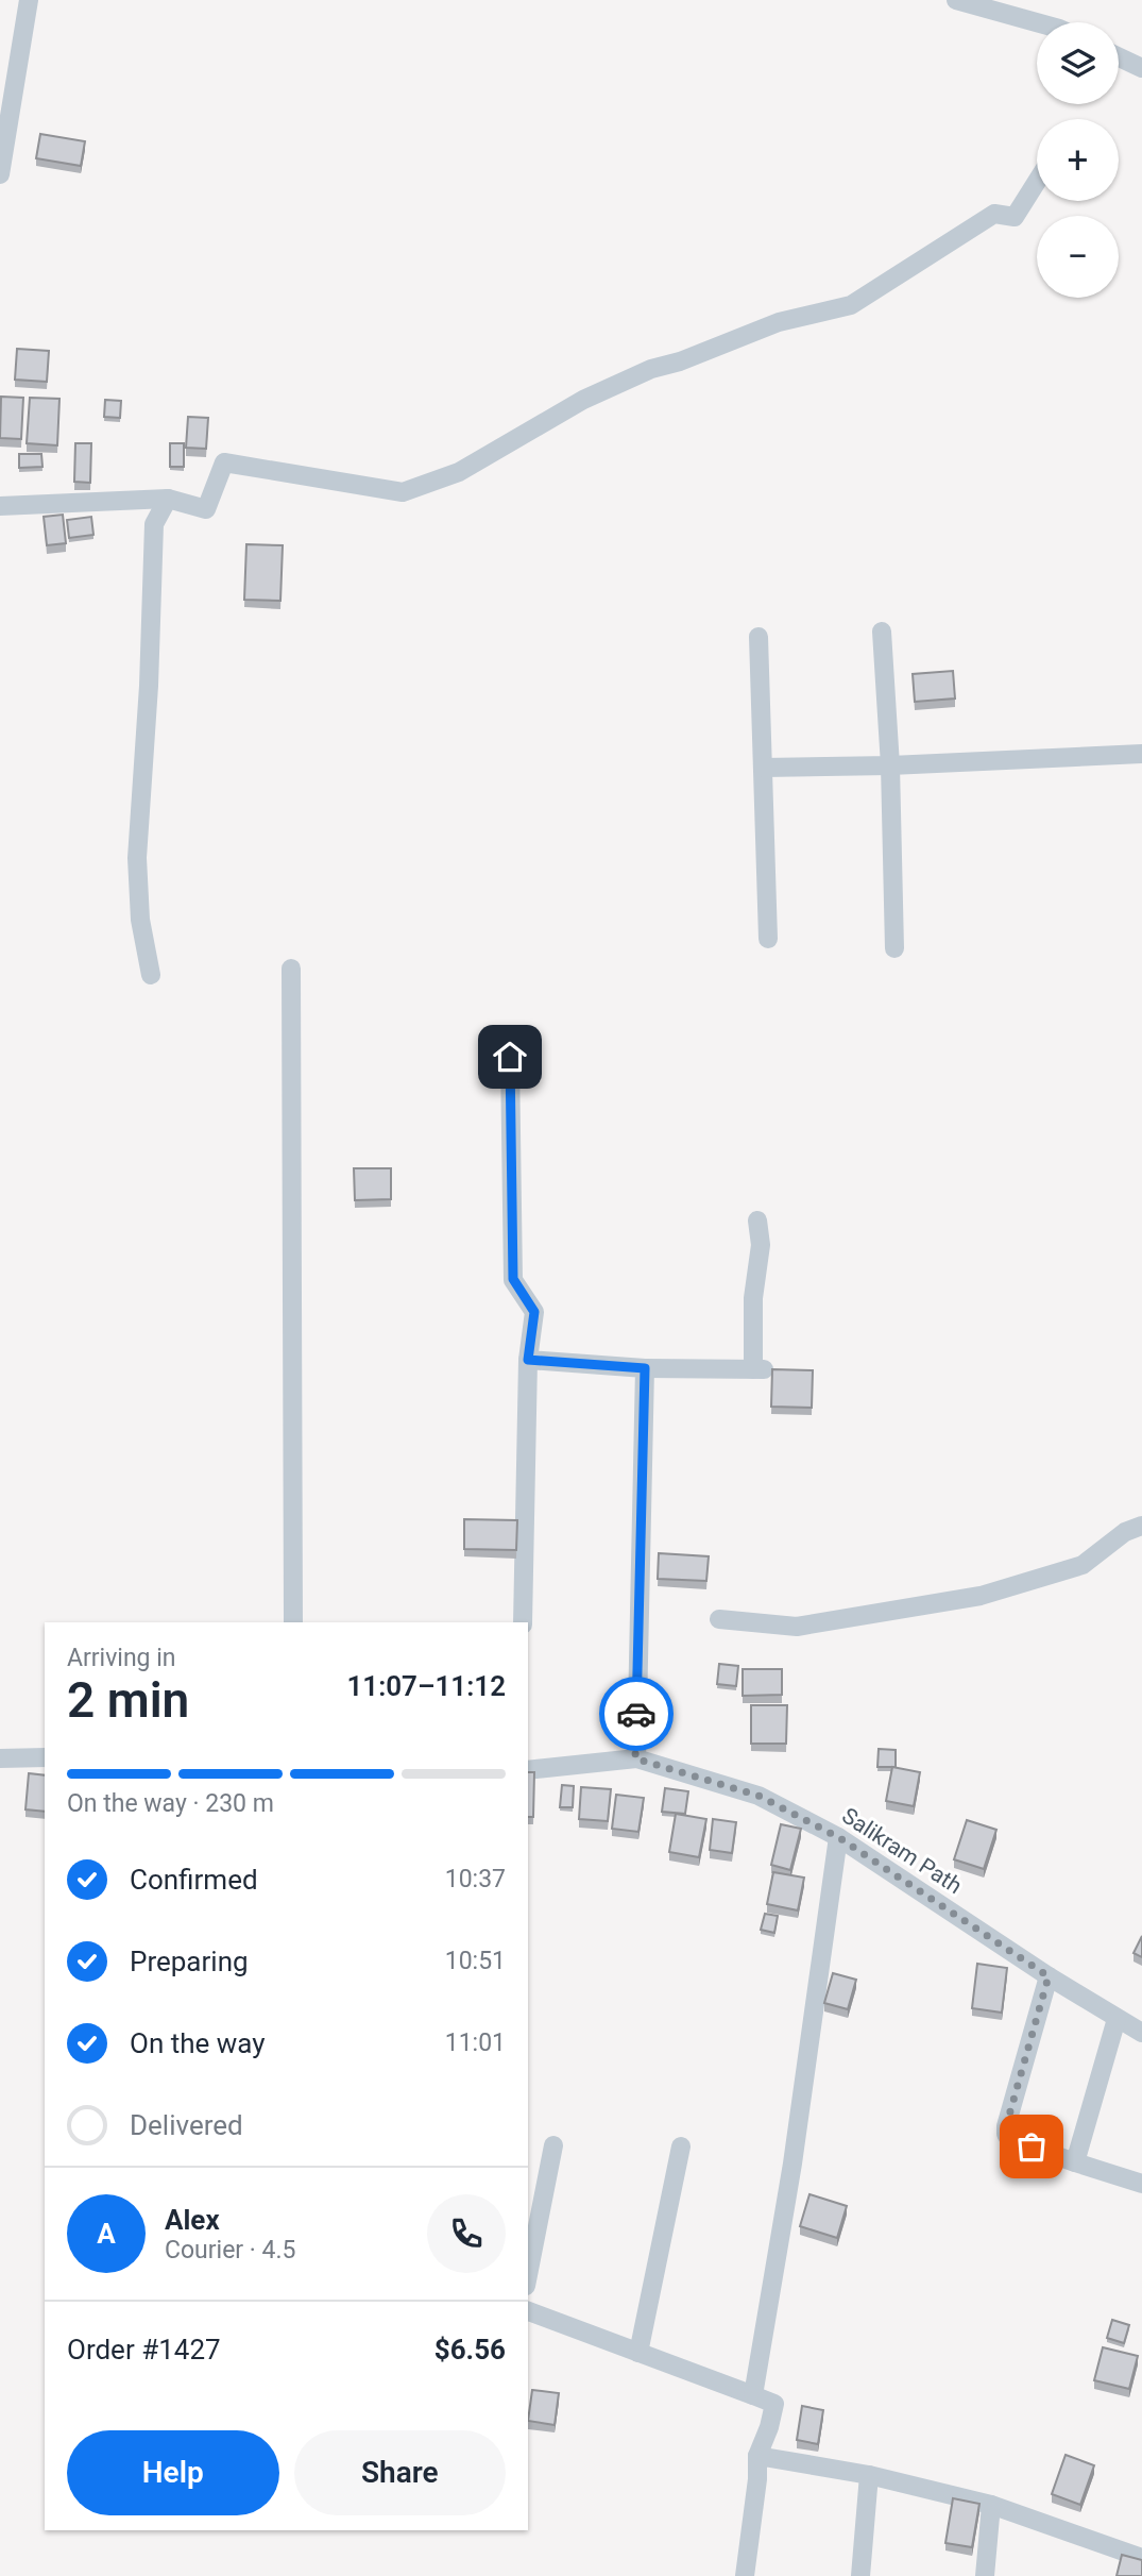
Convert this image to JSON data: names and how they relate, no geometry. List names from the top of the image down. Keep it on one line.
{"streets":{"street":["Salikram Path"]},"page":{"map_buttons":["+","−"],"heading":["2 min","Arriving in","11:07–11:12"],"panel":["Alex","Courier · 4.5","Order #1427","$6.56"],"bar":"On the way · 230 m","list":[["Confirmed","10:37"],["Preparing","10:51"],["On the way","11:01"],"Delivered"],"round":"A","buttons":["Help","Share"]}}
